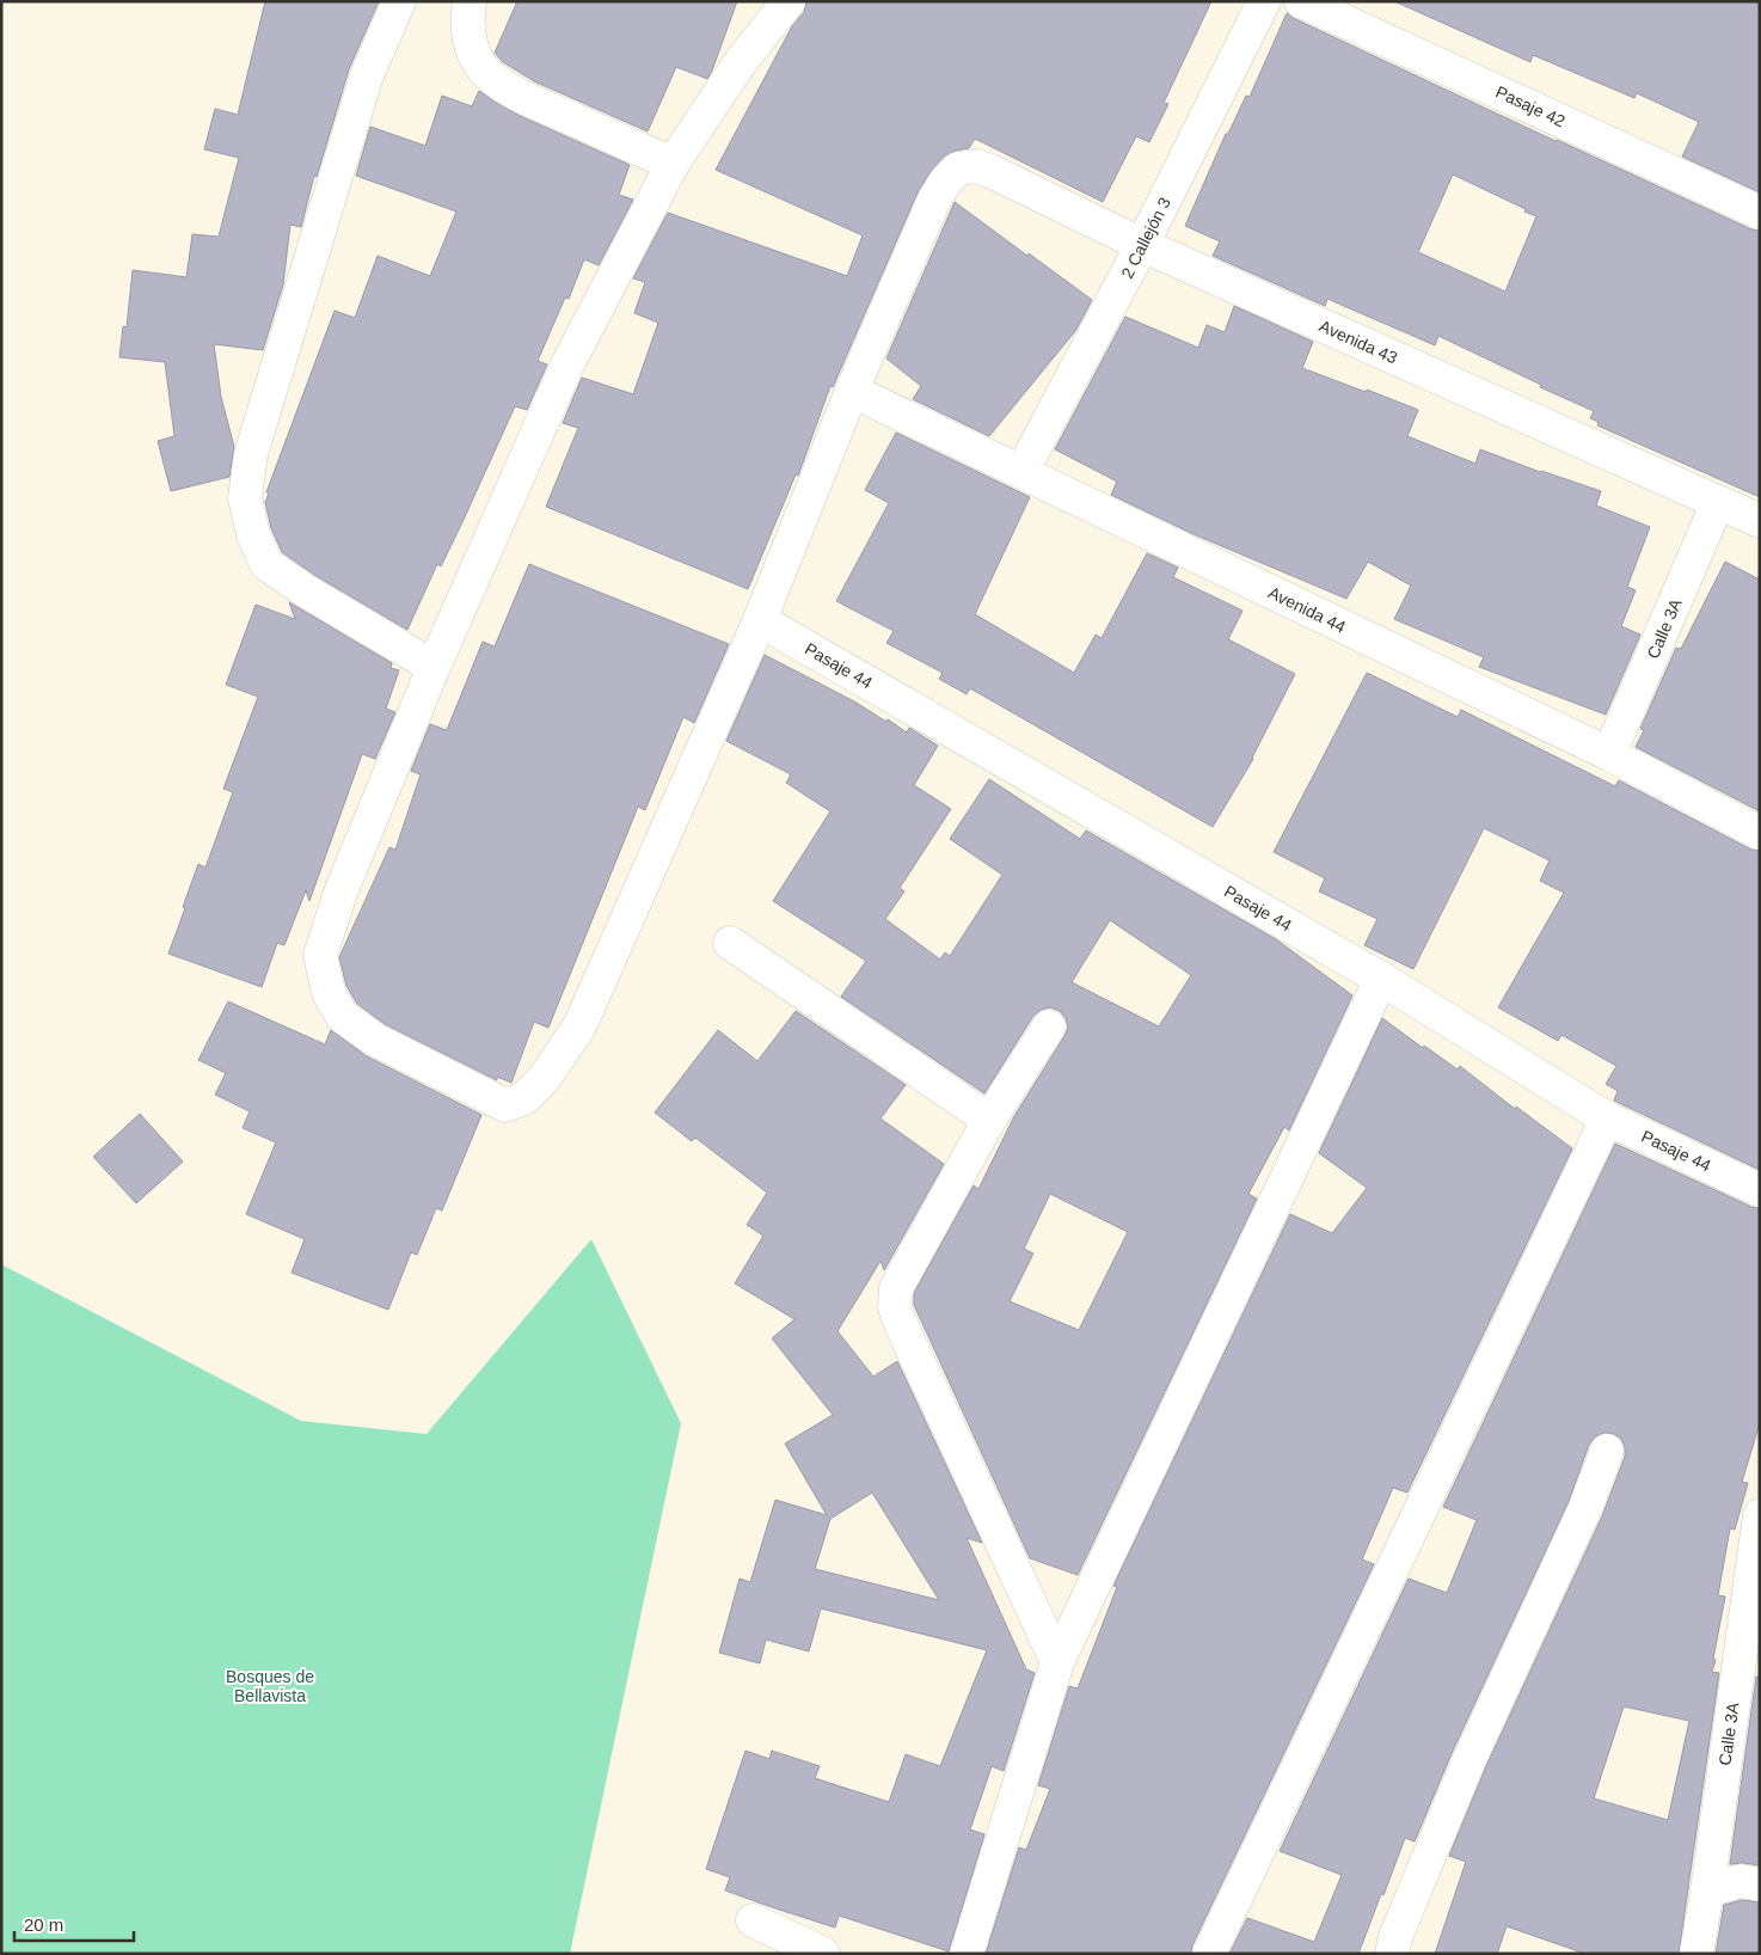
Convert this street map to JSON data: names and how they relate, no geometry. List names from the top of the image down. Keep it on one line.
{"streets":{"street":["Pasaje 42","2 Callejón 3","Avenida 43","Avenida 44","Calle 3A","Pasaje 44"]},"crossings":[["2 Callejón 3","Avenida 43"],["2 Callejón 3","Avenida 44"],["Avenida 43","Avenida 44"],["Avenida 43","Calle 3A"],["Avenida 44","Calle 3A"]],"parks":["Bosques de Bellavista"],"scale_bar":"20 m"}
